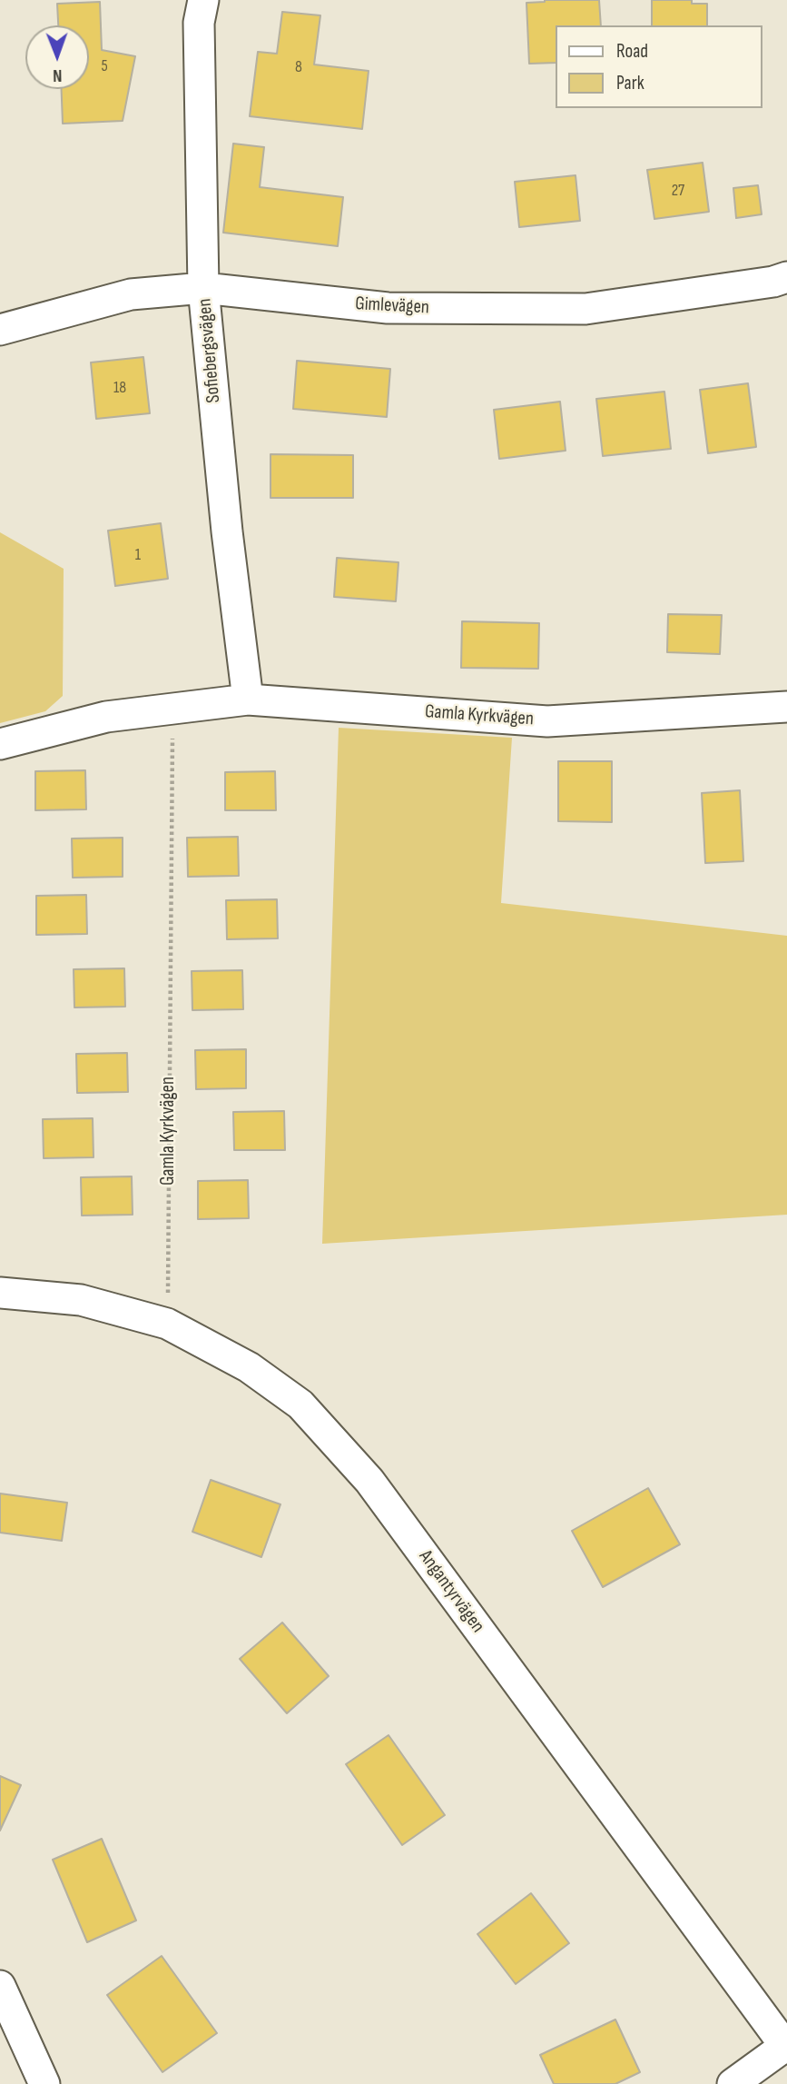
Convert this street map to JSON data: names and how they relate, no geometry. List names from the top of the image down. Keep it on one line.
{"streets":{"street":["Gimlevägen","Sofiebergsvägen","Gamla Kyrkvägen","Angantyrvägen"]},"crossings":[["Gimlevägen","Sofiebergsvägen"],["Sofiebergsvägen","Gamla Kyrkvägen"],["Gamla Kyrkvägen","Angantyrvägen"]],"house_numbers":["5","8","27","18","1"],"legend":["Road","Park"],"north":"bottom"}
